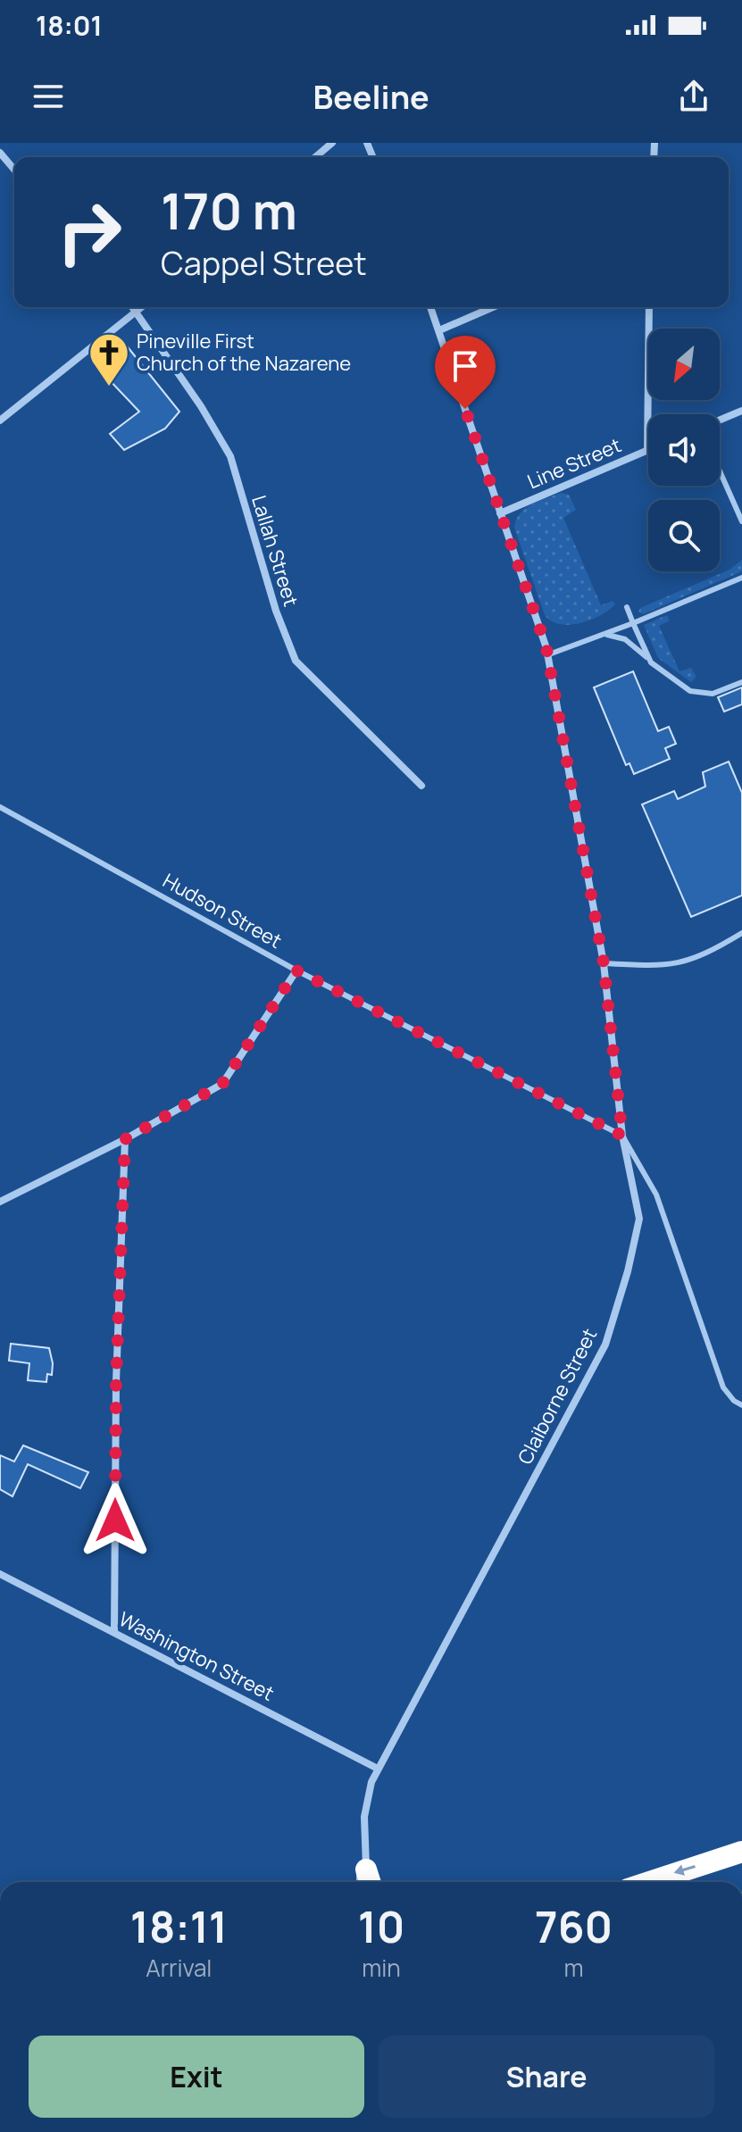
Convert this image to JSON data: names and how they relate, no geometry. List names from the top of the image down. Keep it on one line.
{"streets":{"street":["Line Street","Lallah Street","Claiborne Street","Washington Street"],"lane":["Hudson Street"]},"crossings":[["Line Street","Claiborne Street"],["Hudson Street","Claiborne Street"],["Claiborne Street","Washington Street"]],"places":{"church":["Pineville First Church of the Nazarene"]},"north":"bottom left","page":{"status":"18:01","header":"Beeline","turn":["170 m","Cappel Street"],"eta":["18:11","Arrival","10","min","760","m"],"buttons":["Exit","Share"]}}
